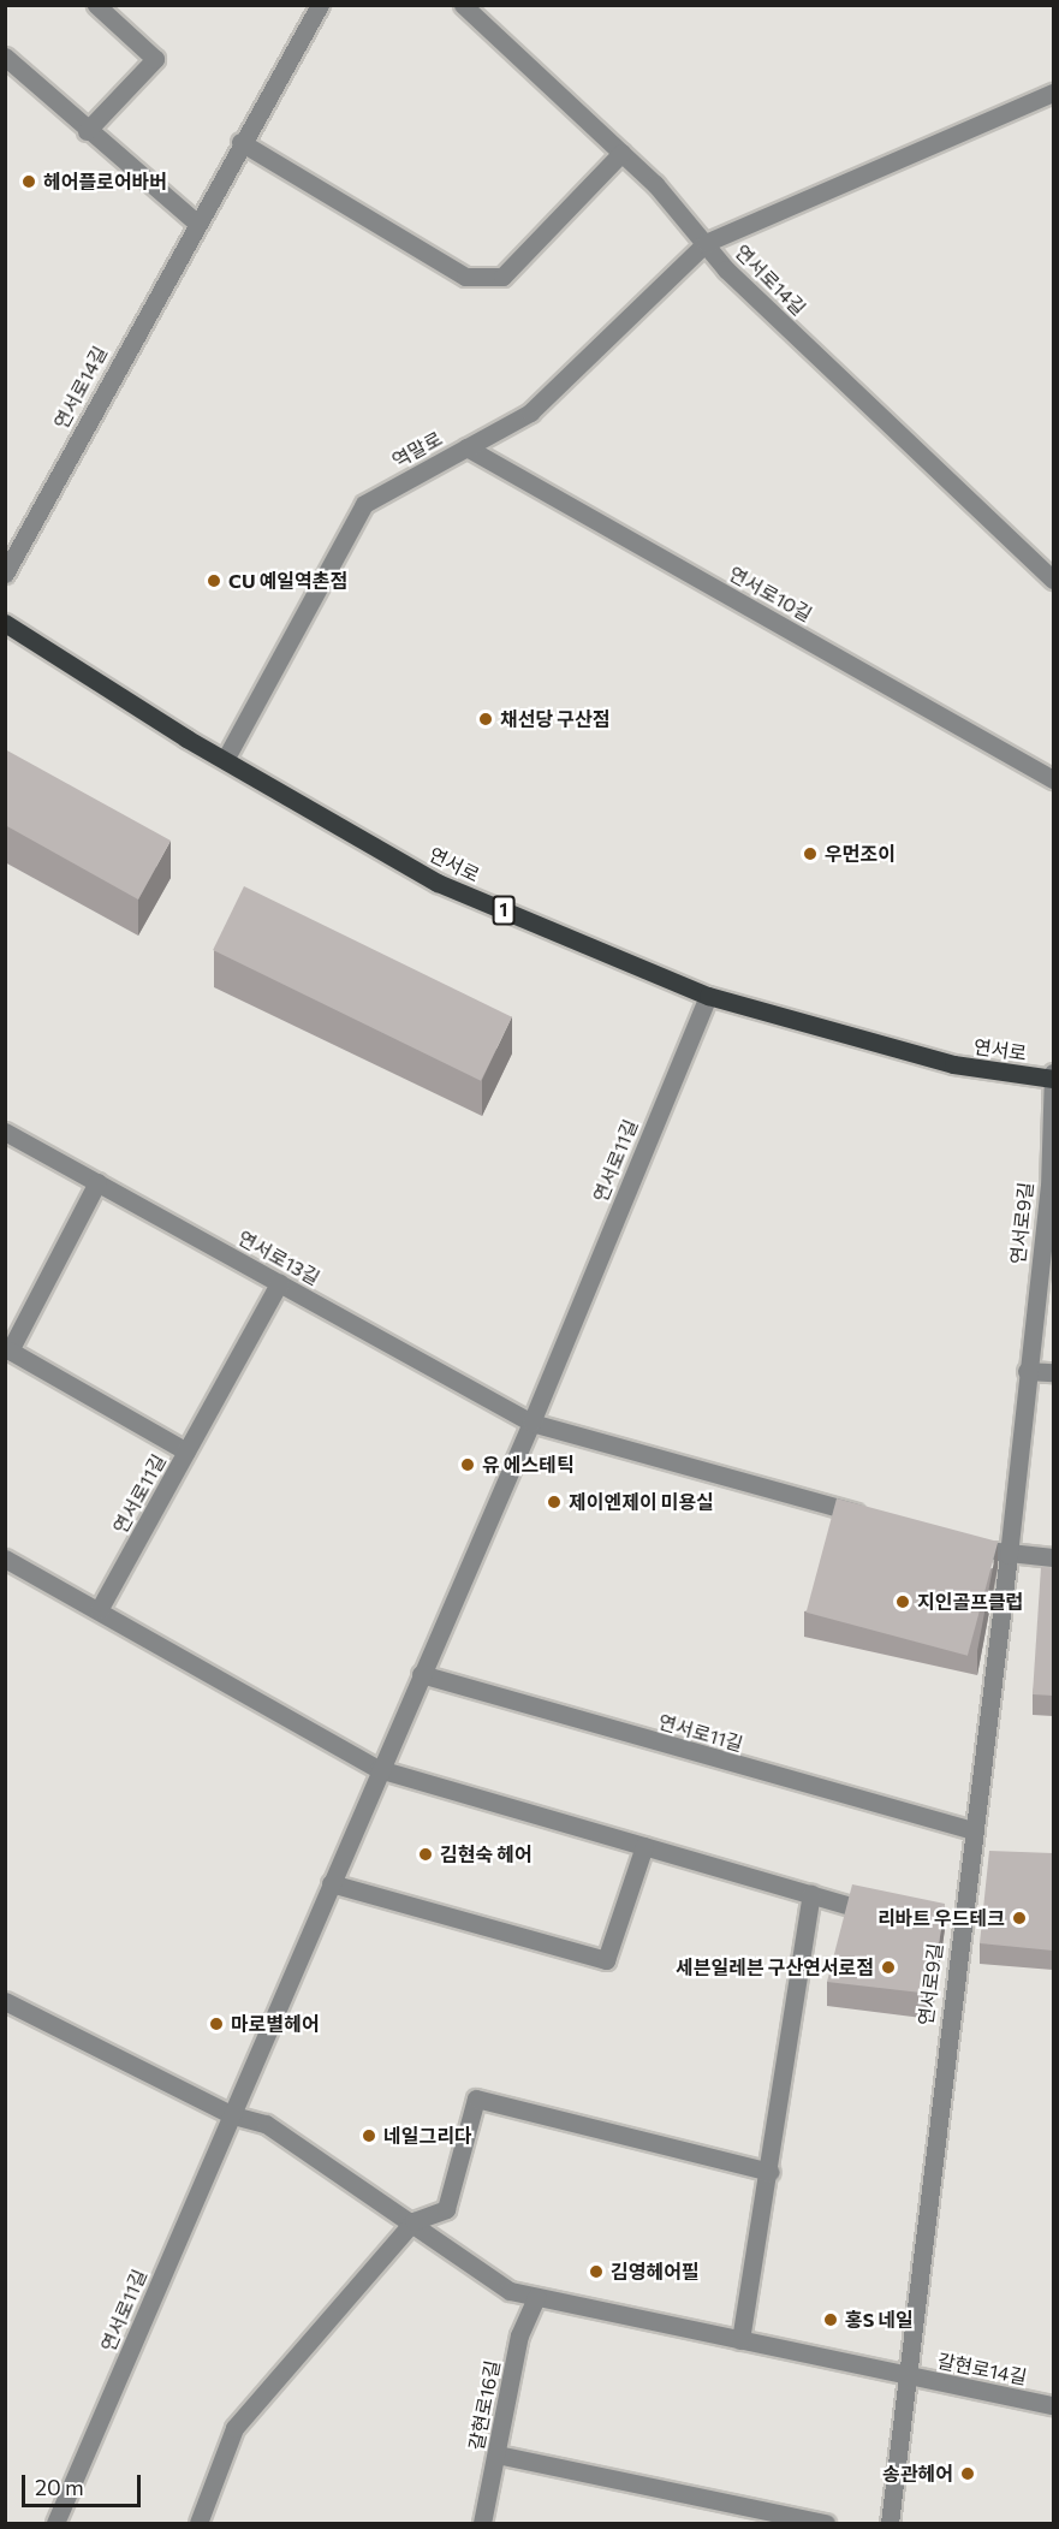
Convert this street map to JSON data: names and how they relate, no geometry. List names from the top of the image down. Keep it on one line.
{"streets":{"main road":["연서로","1"],"street":["연서로14길","역말로","연서로10길","연서로11길","연서로9길","연서로13길","갈현로14길","갈현로16길"]},"crossings":[["연서로14길","역말로"],["역말로","연서로10길"],["역말로","연서로"],["연서로","연서로11길"],["연서로","연서로9길"],["연서로11길","연서로9길"],["연서로11길","연서로13길"],["연서로9길","갈현로14길"]],"places":["헤어플로어바버","CU 예일역촌점","채선당 구산점","우먼조이","유 에스테틱","제이엔제이 미용실","지인골프클럽","김현숙 헤어","리바트 우드테크","세븐일레븐 구산연서로점","마로별헤어","네일그리다","김영헤어필","홍S 네일","송관헤어"],"scale_bar":"20 m"}
